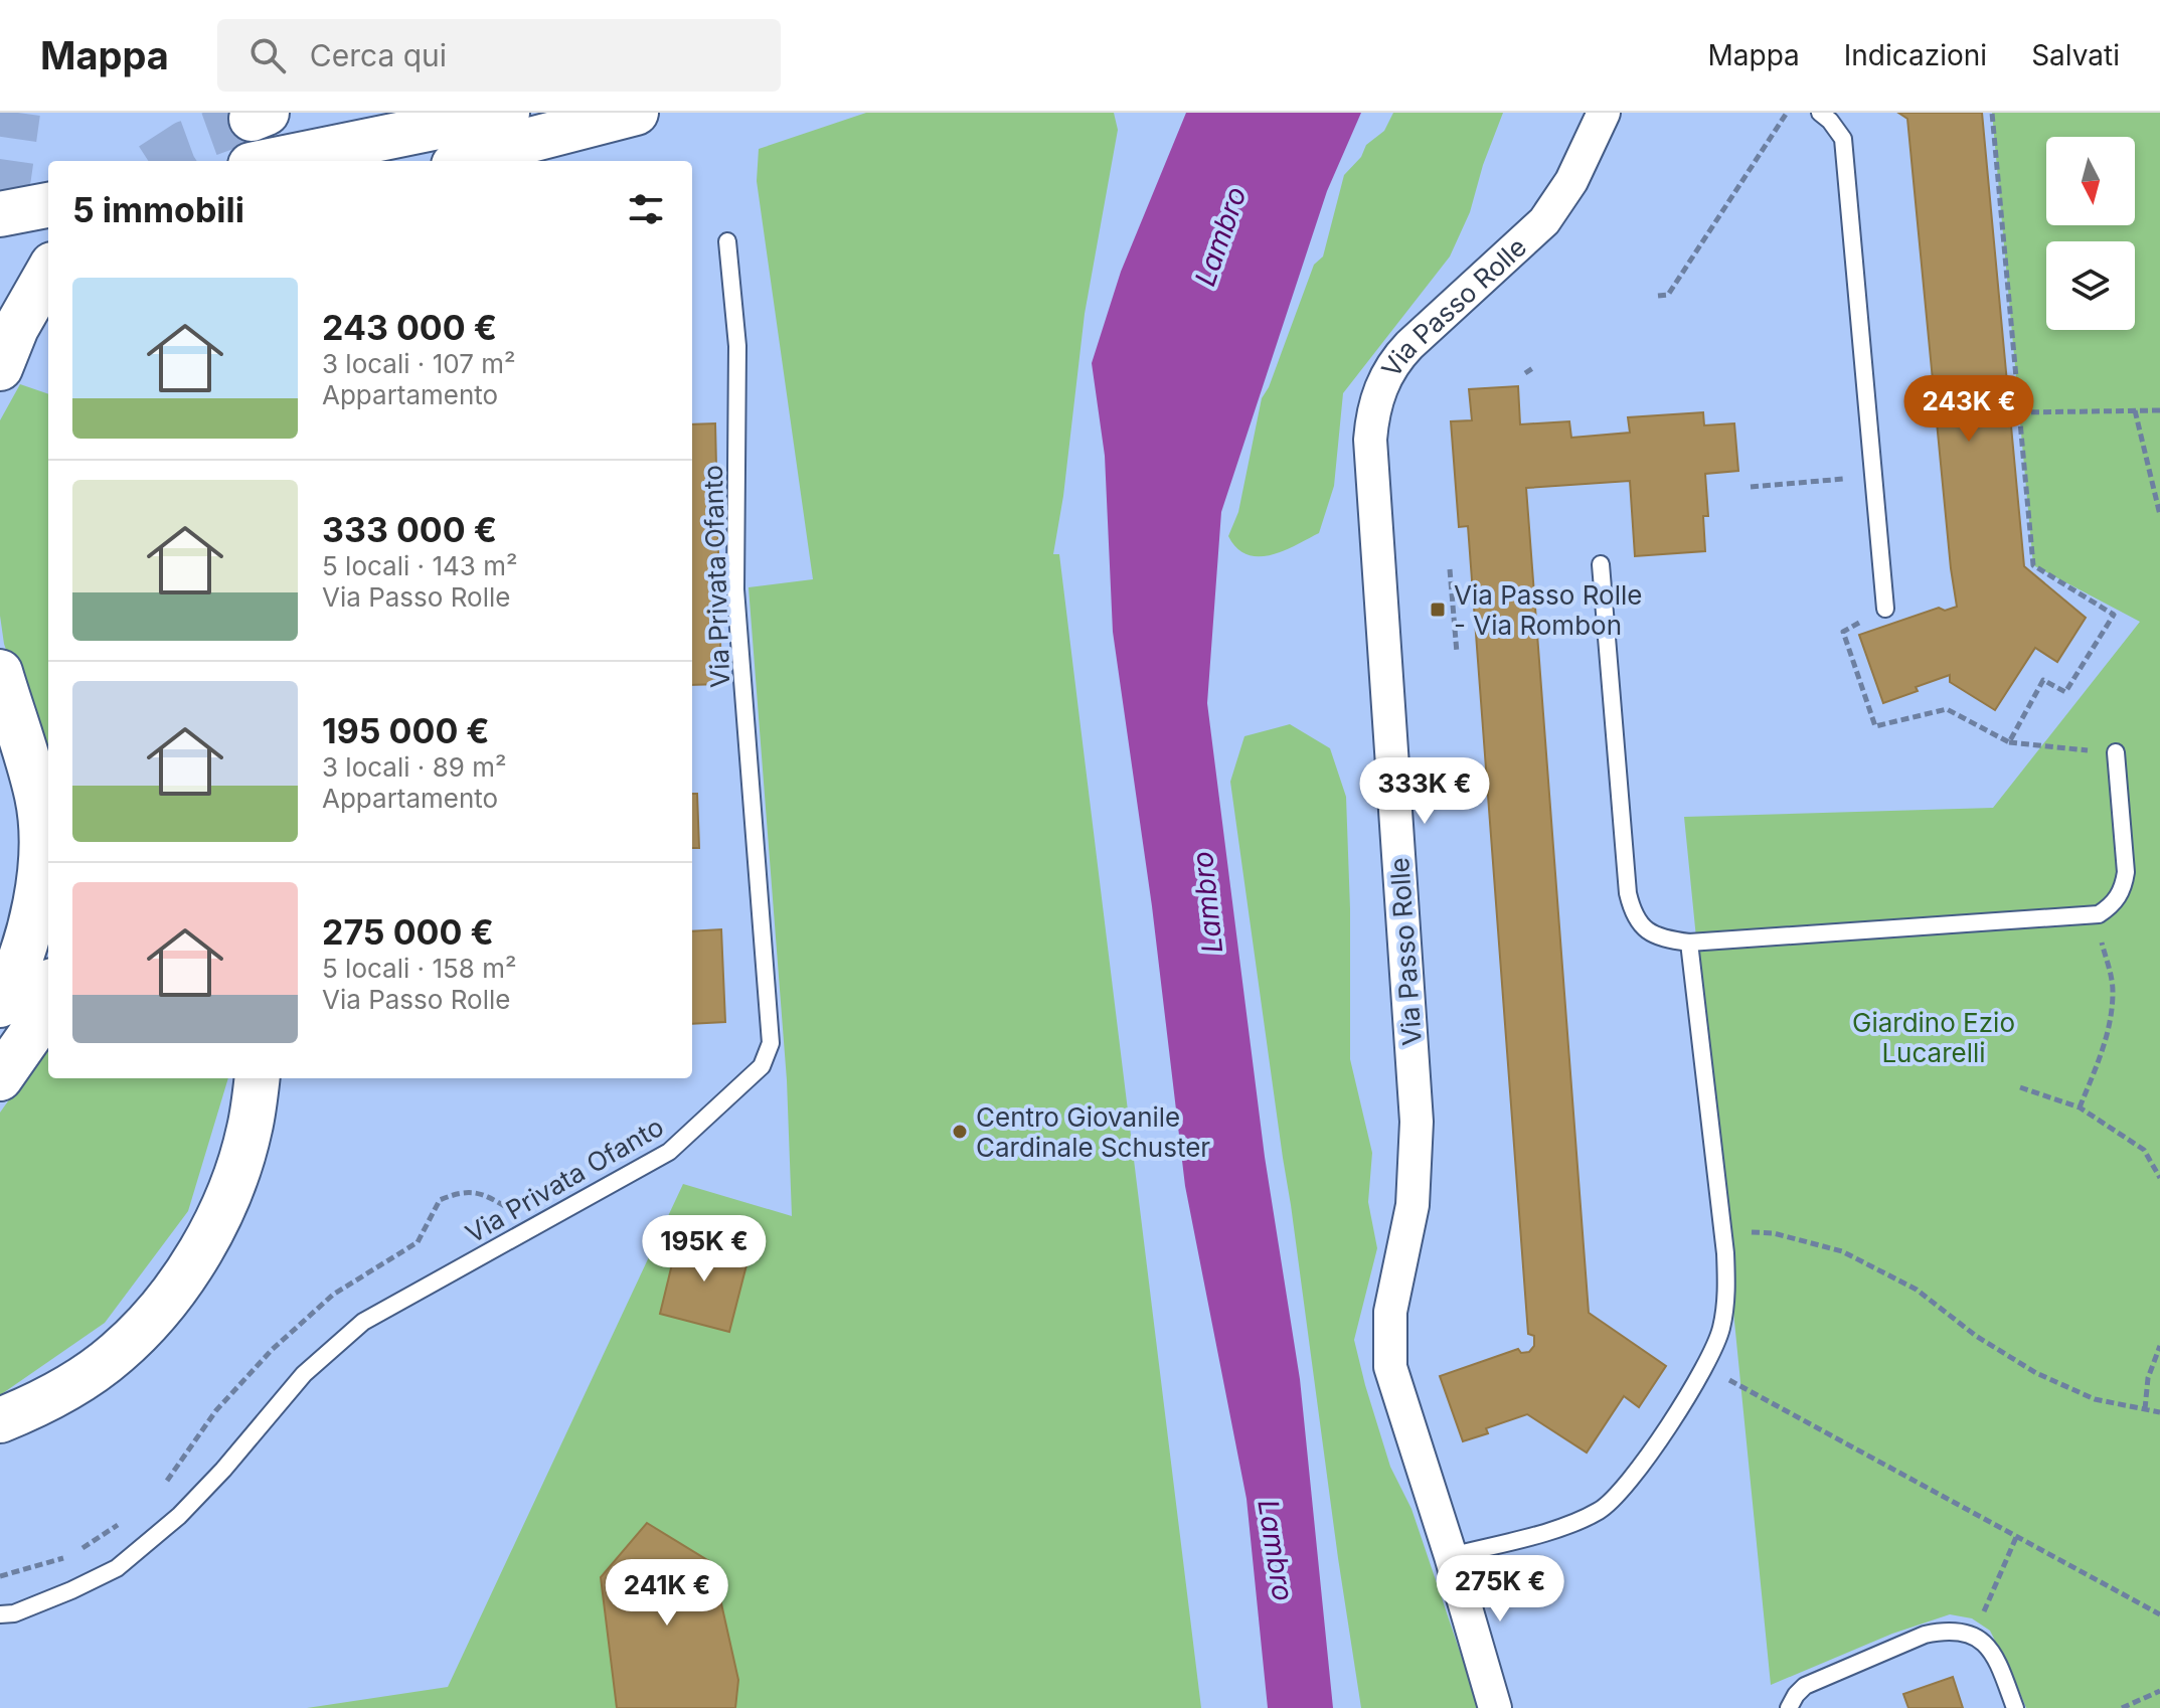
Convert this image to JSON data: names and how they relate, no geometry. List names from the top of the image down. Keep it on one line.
{"streets":{"street":["Via Passo Rolle"],"lane":["Via Privata Ofanto"]},"water":["Lambro"],"parks":["Giardino Ezio Lucarelli"],"places":{"transit":["Via Passo Rolle - Via Rombon"],"other":["Centro Giovanile Cardinale Schuster"]},"north":"bottom","page":{"header":"Mappa","search":"Cerca qui","nav":["Mappa","Indicazioni","Salvati"],"heading":"5 immobili","list":[{"name":"243 000 €","note":"3 locali · 107 m² · Appartamento"},{"name":"333 000 €","note":"5 locali · 143 m² · Via Passo Rolle"},{"name":"195 000 €","note":"3 locali · 89 m² · Appartamento"},{"name":"275 000 €","note":"5 locali · 158 m² · Via Passo Rolle"}],"price":["243K €","333K €","195K €","275K €","241K €"]}}
